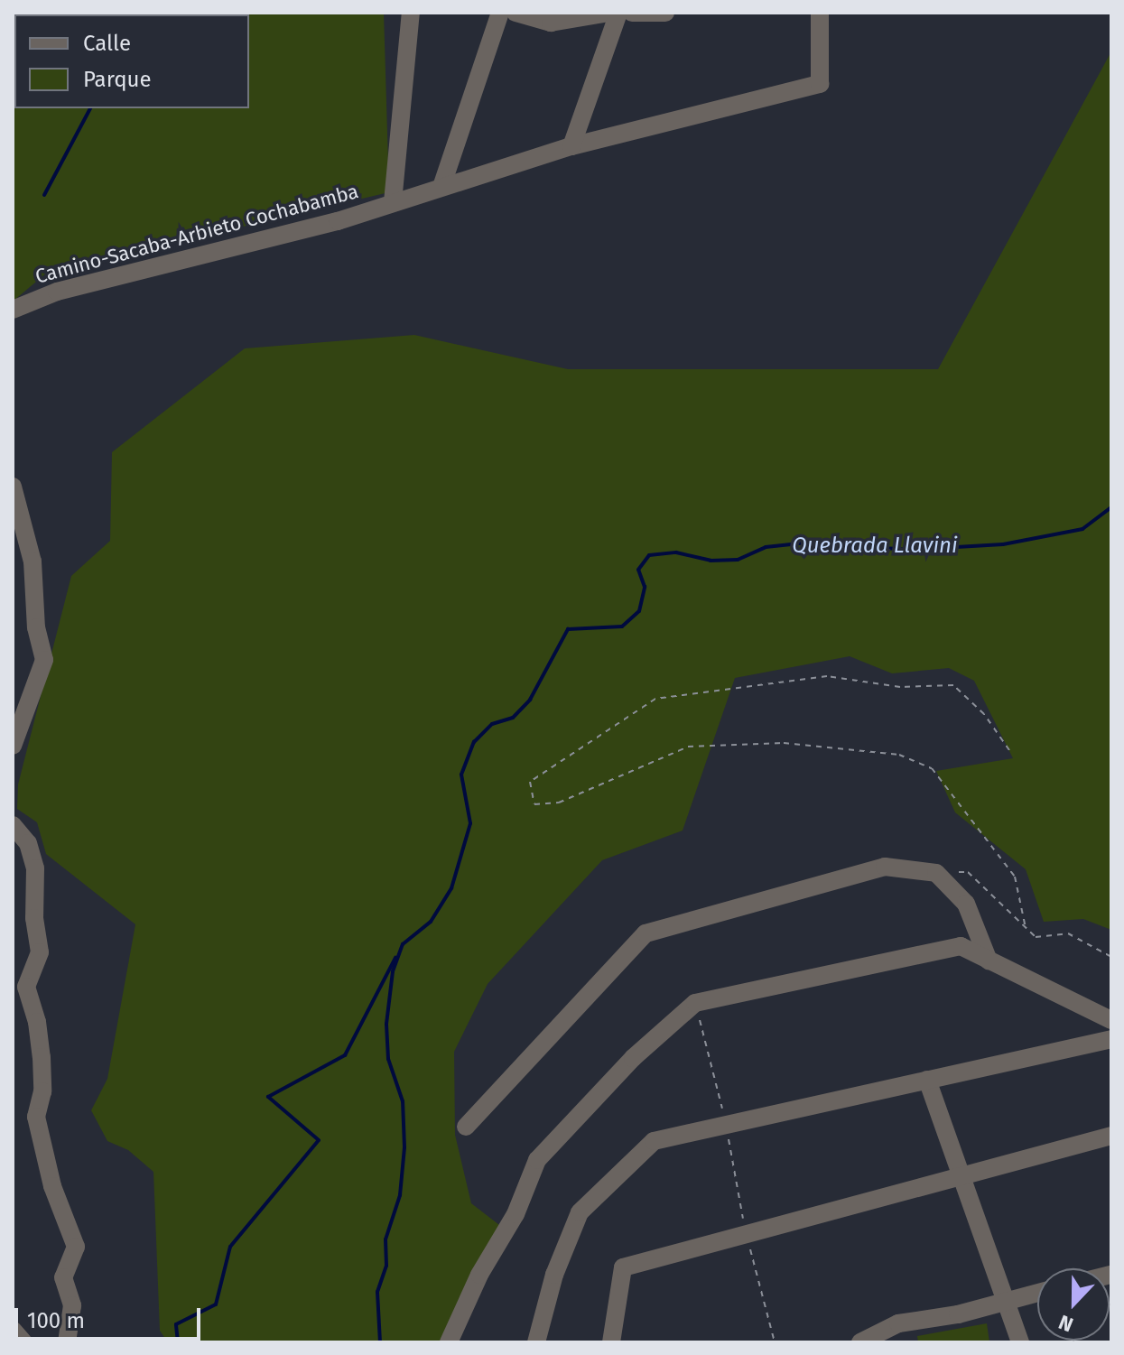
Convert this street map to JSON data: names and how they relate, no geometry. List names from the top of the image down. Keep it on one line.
{"streets":{"street":["Camino-Sacaba-Arbieto Cochabamba"]},"water":["Quebrada Llavini"],"legend":["Calle","Parque"],"scale_bar":"100 m","north":"bottom"}
